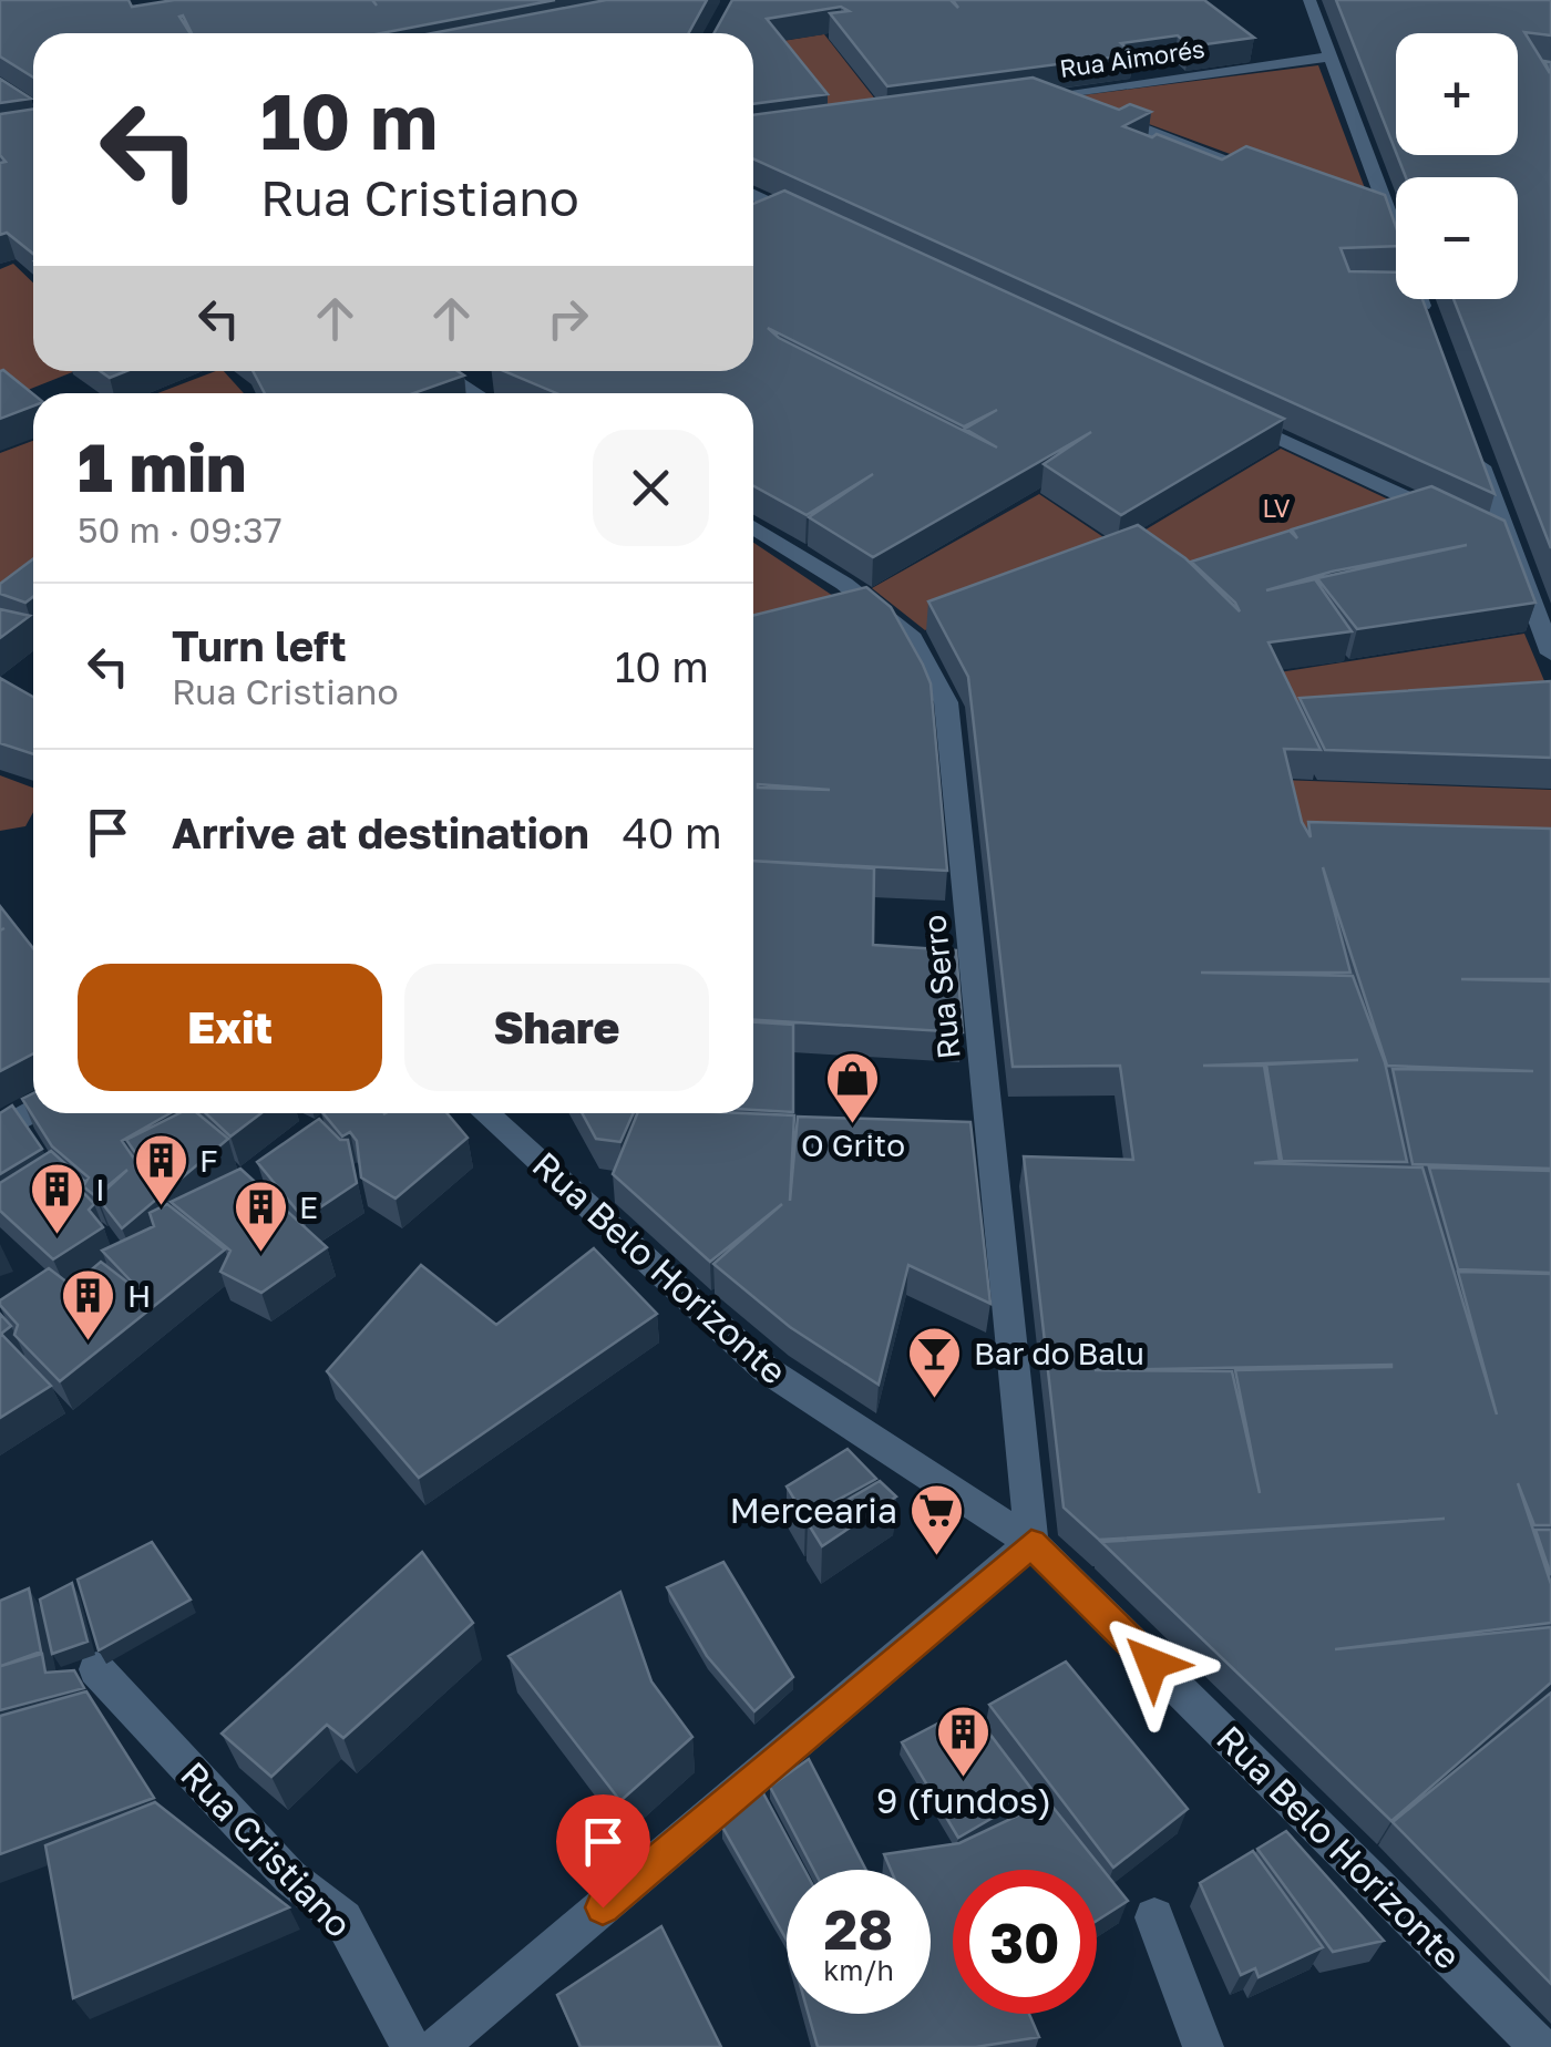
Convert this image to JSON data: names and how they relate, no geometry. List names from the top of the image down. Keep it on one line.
{"streets":{"street":["Rua Aimorés","Rua Serro","Rua Belo Horizonte","Rua Cristiano"]},"crossings":[["Rua Serro","Rua Belo Horizonte"]],"parks":["LV"],"places":{"shop":["O Grito"],"building":["F","I","E","H","9 (fundos)"],"bar":["Bar do Balu"],"supermarket":["Mercearia"]},"page":{"map_buttons":["+","−"],"turn":["10 m","Rua Cristiano"],"heading":["1 min","50 m · 09:37"],"list":[{"name":"Turn left","note":"Rua Cristiano","value":"10 m"},{"name":"Arrive at destination","value":"40 m"}],"buttons":["Exit","Share"],"speed":"28 km/h","limit":"30"}}
